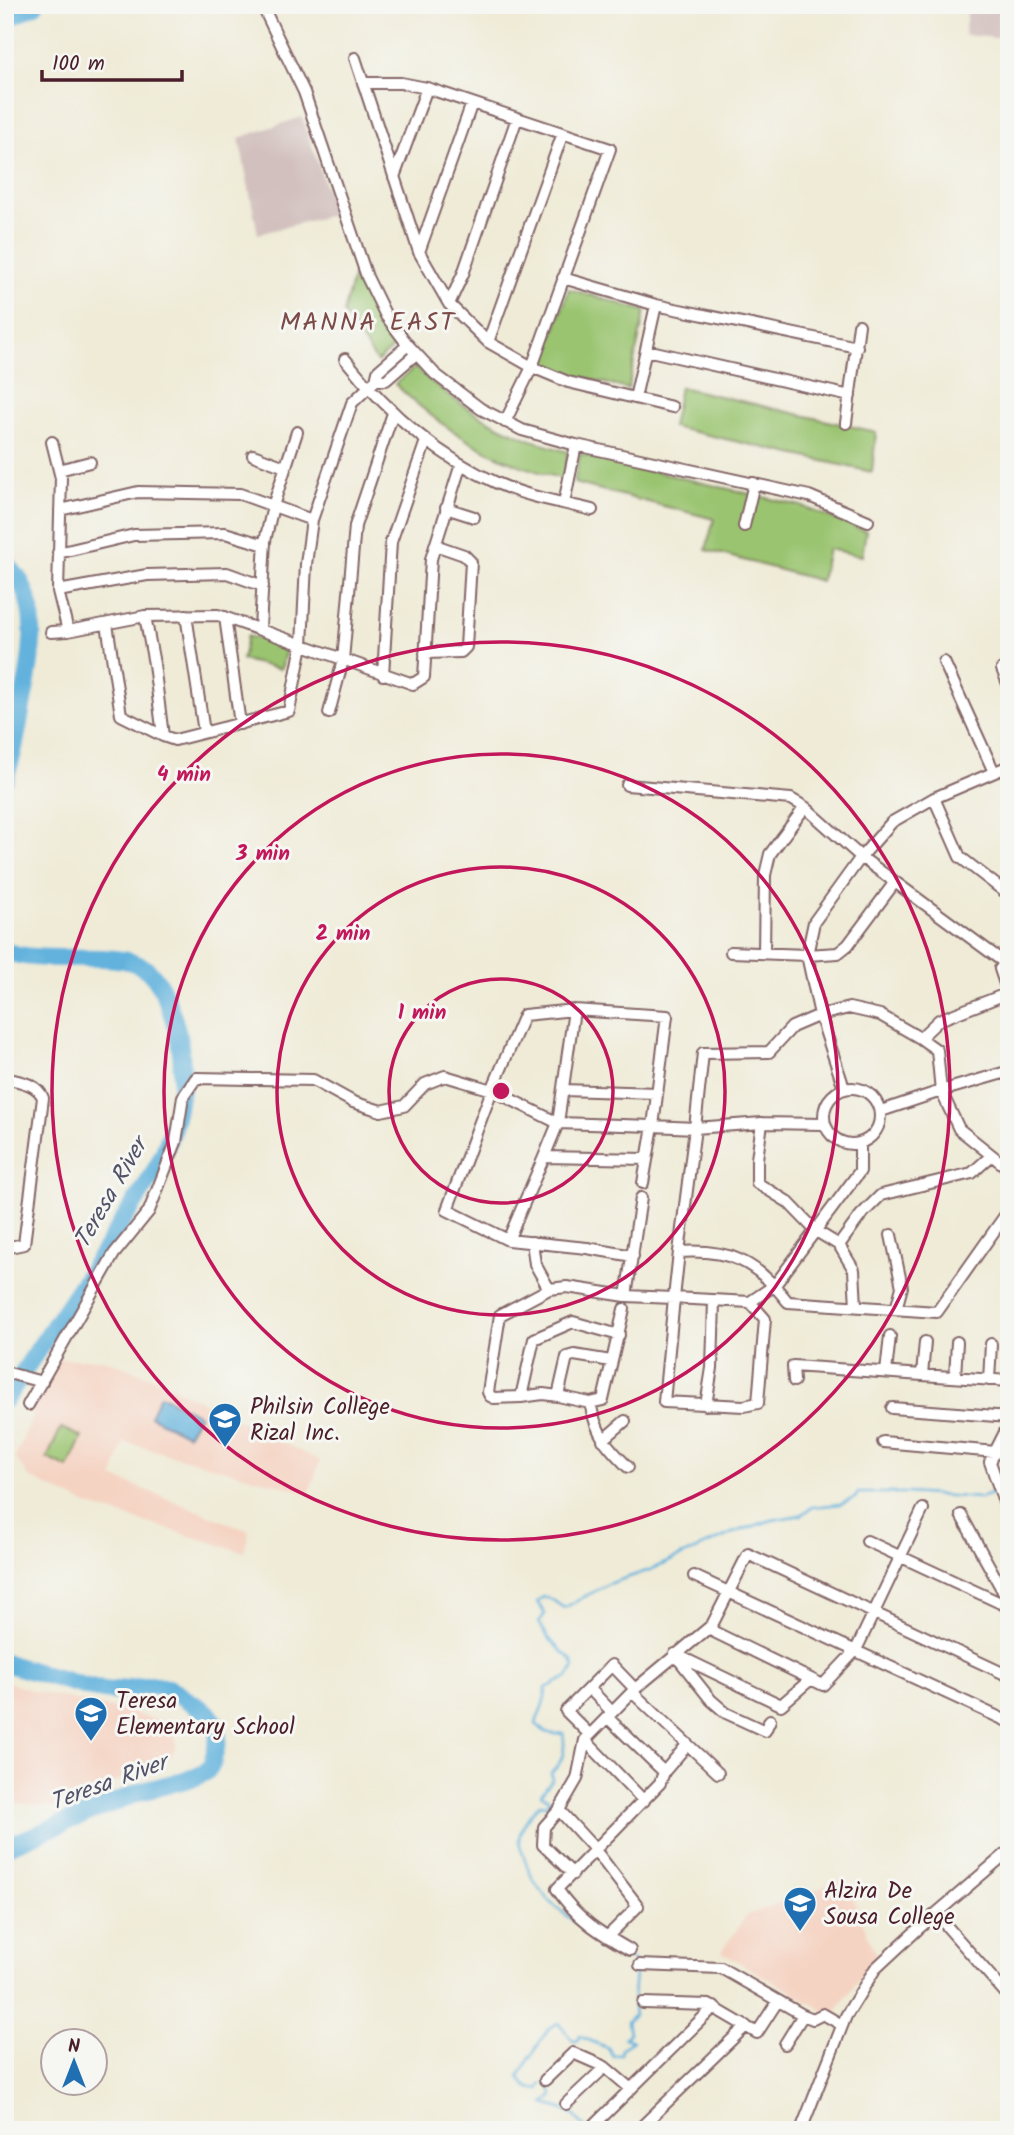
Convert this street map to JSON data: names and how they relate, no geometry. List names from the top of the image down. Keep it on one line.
{"districts":["MANNA EAST"],"water":["Teresa River"],"places":{"school or university":["Philsin College Rizal Inc.","Teresa Elementary School","Alzira De Sousa College"]},"scale_bar":"100 m","north":"top","rings":["4 min","3 min","2 min","1 min"]}
